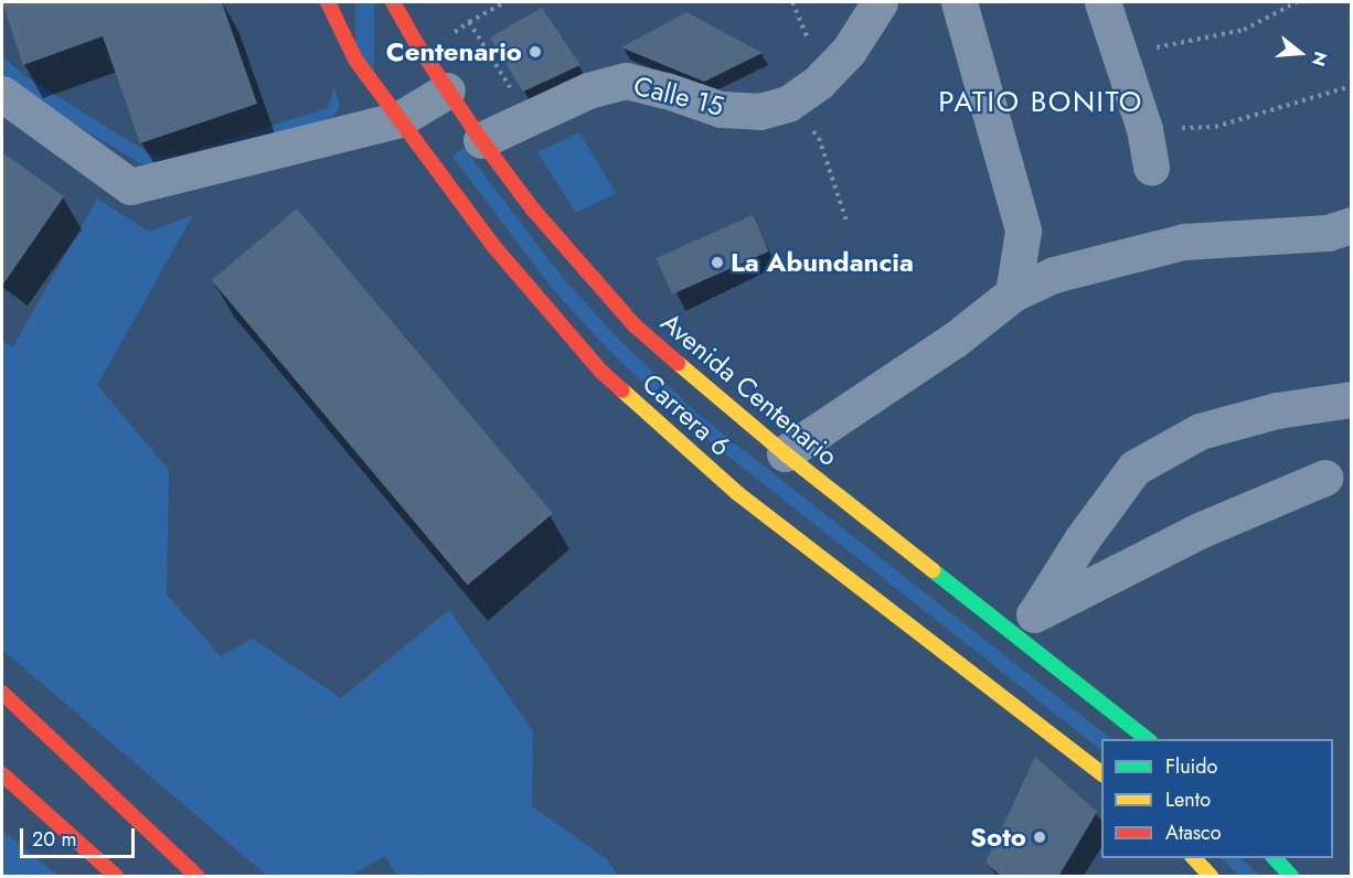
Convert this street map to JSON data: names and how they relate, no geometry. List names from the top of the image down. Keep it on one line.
{"streets":{"main road":["Avenida Centenario","Carrera 6"],"street":["Calle 15"]},"crossings":[["Calle 15","Avenida Centenario"]],"districts":["PATIO BONITO"],"places":["Centenario","La Abundancia","Soto"],"legend":["Fluido","Lento","Atasco"],"scale_bar":"20 m","north":"right"}
